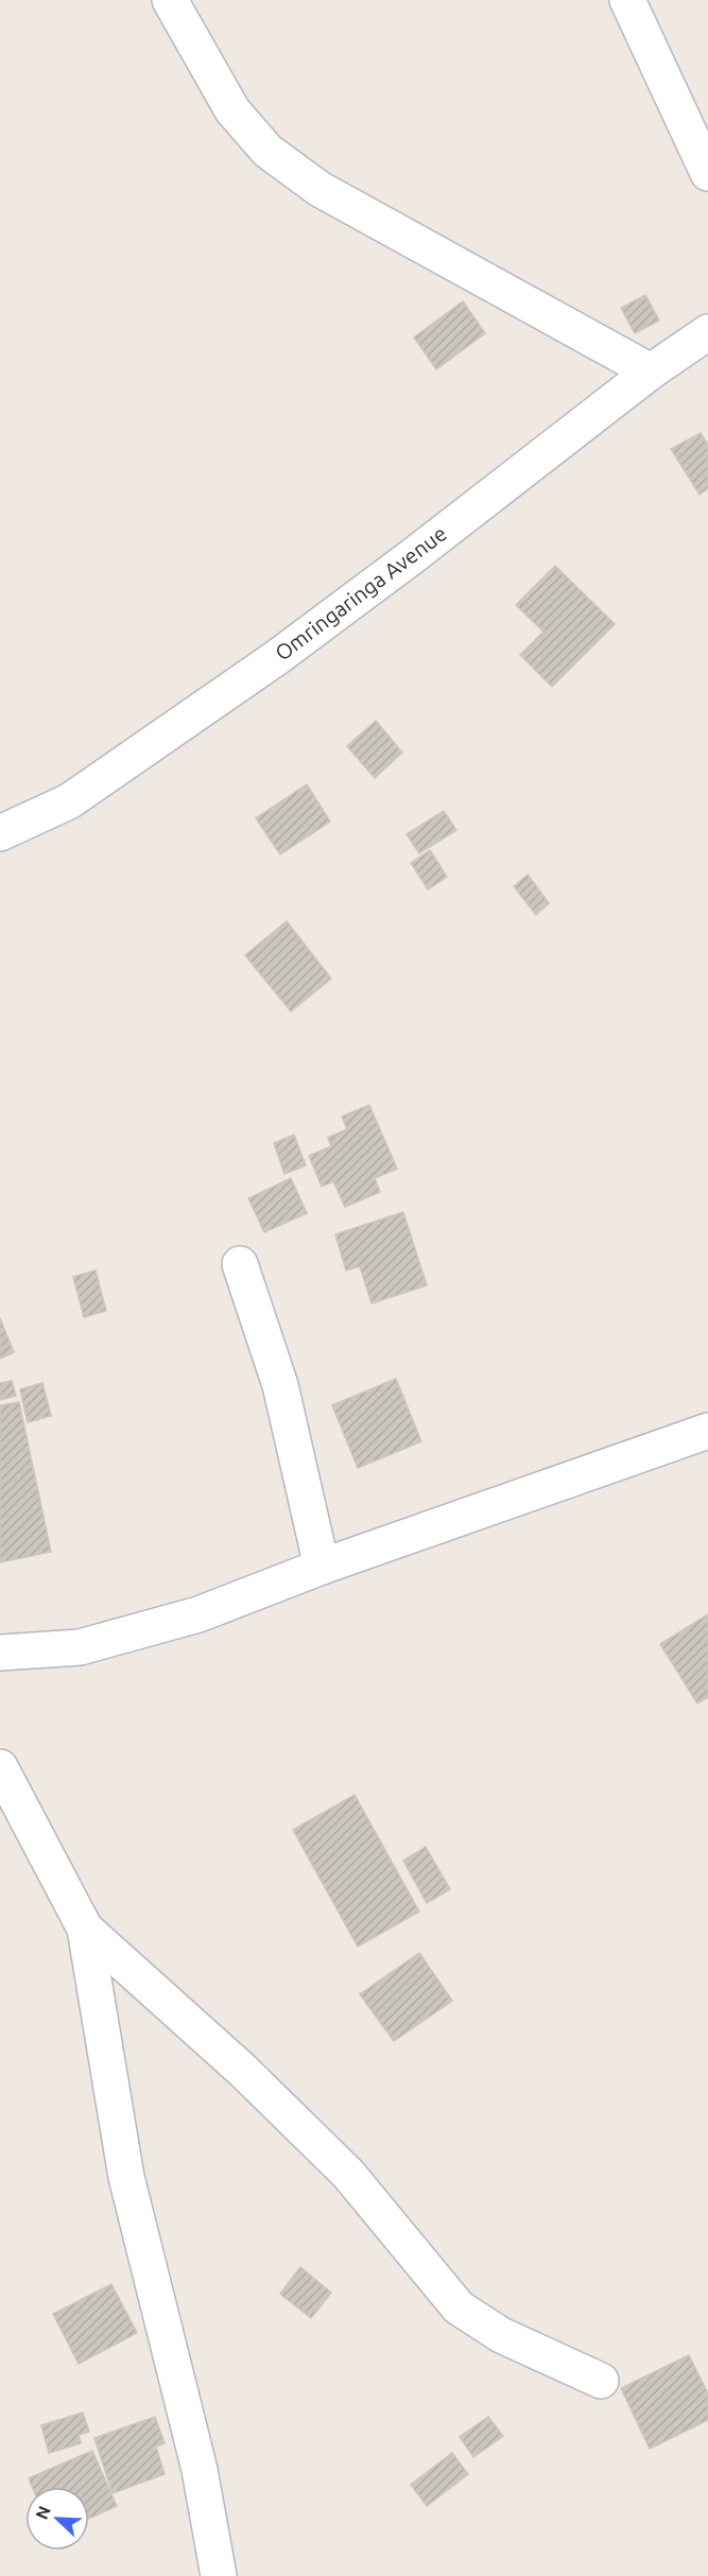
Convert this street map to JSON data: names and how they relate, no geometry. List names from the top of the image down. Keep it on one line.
{"streets":{"street":["Omringaringa Avenue"]},"north":"top left"}
